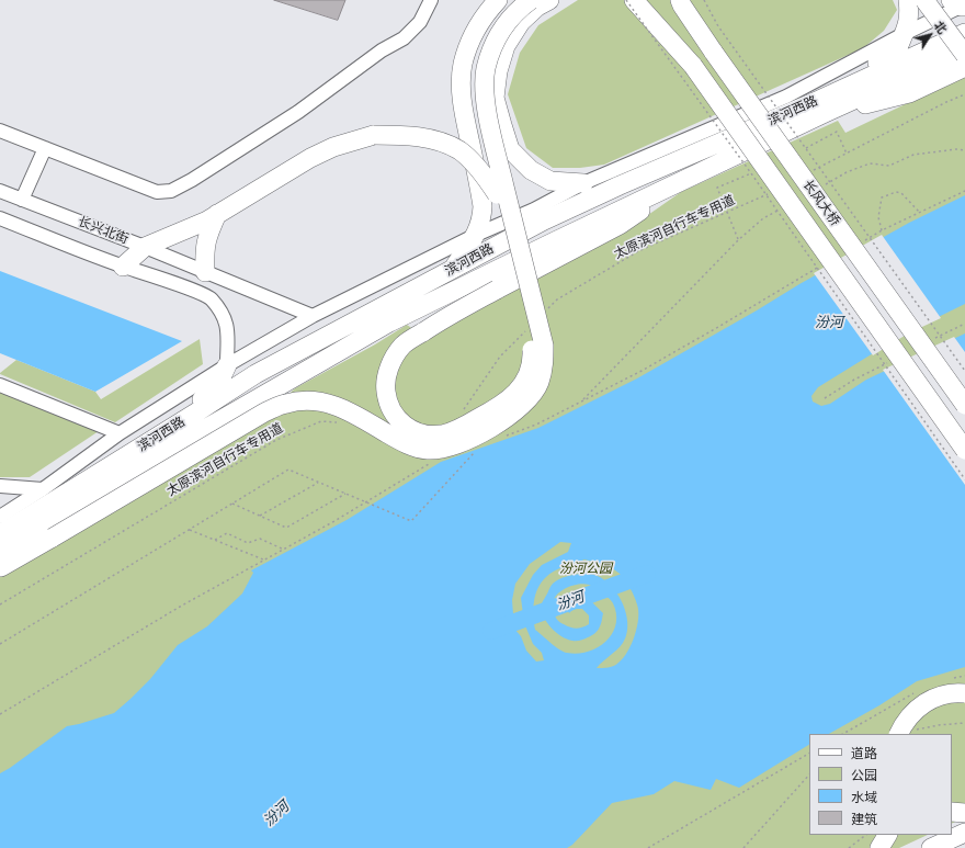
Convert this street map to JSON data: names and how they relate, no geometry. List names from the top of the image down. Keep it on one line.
{"streets":{"highway":["滨河西路","长风大桥"],"street":["长兴北街"],"path":["太原滨河自行车专用道"]},"water":["汾河"],"parks":["汾河公园"],"legend":["道路","公园","水域","建筑"],"north":"top right"}
